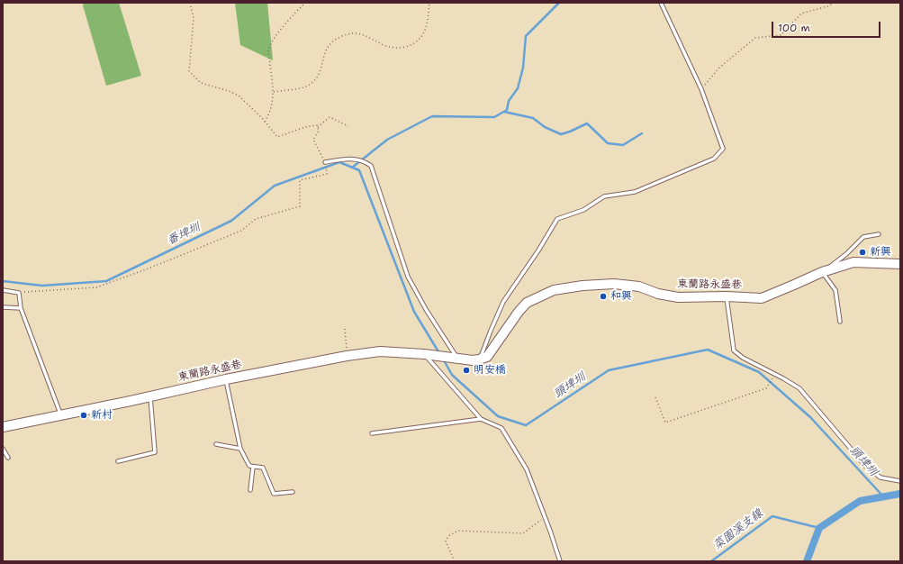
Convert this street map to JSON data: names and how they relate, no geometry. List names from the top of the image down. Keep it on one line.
{"streets":{"street":["東蘭路永盛巷"]},"water":["番埤圳","頭埤圳","菜園溪支線"],"places":["新興","和興","明安橋","新村"],"scale_bar":"100 m"}
